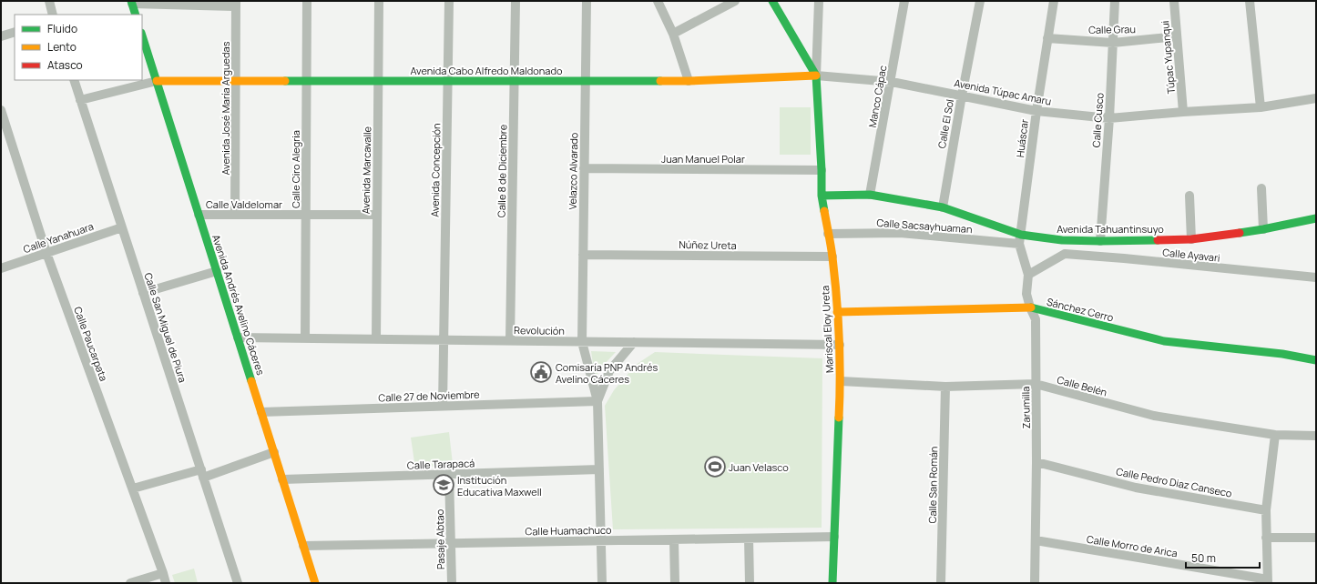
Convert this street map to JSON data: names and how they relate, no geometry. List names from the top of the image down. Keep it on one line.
{"streets":{"street":["Calle Grau","Túpac Yupanqui","Avenida Cabo Alfredo Maldonado","Avenida Túpac Amaru","Manco Cápac","Avenida José María Arguedas","Calle Cusco","Calle El Sol","Huáscar","Juan Manuel Polar","Calle Ciro Alegria","Avenida Marcavalle","Avenida Concepción","Calle 8 de Diciembre","Velazco Alvarado","Calle Valdelomar","Calle Sacsayhuaman","Avenida Tahuantinsuyo","Calle Yanahuara","Núñez Ureta","Calle Ayavari","Avenida Andrés Avelino Cáceres","Sánchez Cerro","Calle San Miguel de Piura","Mariscal Eloy Ureta","Revolución","Calle Paucarpata","Calle Belén","Calle 27 de Noviembre","Zarumilla","Calle Tarapacá","Calle Pedro Diaz Canseco","Calle San Román","Calle Huamachuco","Pasaje Abtao","Calle Morro de Arica"]},"crossings":[["Calle Grau","Túpac Yupanqui"],["Calle Grau","Calle Cusco"],["Calle Grau","Huáscar"],["Túpac Yupanqui","Avenida Túpac Amaru"],["Avenida Cabo Alfredo Maldonado","Avenida Túpac Amaru"],["Avenida Cabo Alfredo Maldonado","Avenida José María Arguedas"],["Avenida Cabo Alfredo Maldonado","Calle Ciro Alegria"],["Avenida Cabo Alfredo Maldonado","Avenida Marcavalle"],["Avenida Cabo Alfredo Maldonado","Avenida Concepción"],["Avenida Cabo Alfredo Maldonado","Calle 8 de Diciembre"],["Avenida Cabo Alfredo Maldonado","Velazco Alvarado"],["Avenida Cabo Alfredo Maldonado","Avenida Andrés Avelino Cáceres"],["Avenida Cabo Alfredo Maldonado","Mariscal Eloy Ureta"],["Avenida Túpac Amaru","Manco Cápac"],["Avenida Túpac Amaru","Calle Cusco"],["Avenida Túpac Amaru","Calle El Sol"],["Avenida Túpac Amaru","Huáscar"],["Avenida Túpac Amaru","Mariscal Eloy Ureta"],["Manco Cápac","Avenida Tahuantinsuyo"],["Avenida José María Arguedas","Calle Valdelomar"],["Calle Cusco","Avenida Tahuantinsuyo"],["Calle El Sol","Avenida Tahuantinsuyo"],["Huáscar","Calle Sacsayhuaman"],["Huáscar","Avenida Tahuantinsuyo"],["Huáscar","Zarumilla"],["Juan Manuel Polar","Velazco Alvarado"],["Juan Manuel Polar","Mariscal Eloy Ureta"],["Calle Ciro Alegria","Calle Valdelomar"],["Calle Ciro Alegria","Revolución"],["Avenida Marcavalle","Calle Valdelomar"],["Avenida Marcavalle","Revolución"],["Avenida Concepción","Revolución"],["Avenida Concepción","Calle 27 de Noviembre"],["Calle 8 de Diciembre","Revolución"],["Velazco Alvarado","Núñez Ureta"],["Velazco Alvarado","Revolución"],["Velazco Alvarado","Calle 27 de Noviembre"],["Calle Valdelomar","Avenida Andrés Avelino Cáceres"],["Calle Sacsayhuaman","Avenida Tahuantinsuyo"],["Calle Sacsayhuaman","Mariscal Eloy Ureta"],["Calle Sacsayhuaman","Zarumilla"],["Avenida Tahuantinsuyo","Mariscal Eloy Ureta"],["Avenida Tahuantinsuyo","Zarumilla"],["Calle Yanahuara","Calle San Miguel de Piura"],["Calle Yanahuara","Calle Paucarpata"],["Núñez Ureta","Mariscal Eloy Ureta"],["Avenida Andrés Avelino Cáceres","Revolución"],["Avenida Andrés Avelino Cáceres","Calle 27 de Noviembre"],["Avenida Andrés Avelino Cáceres","Calle Tarapacá"],["Avenida Andrés Avelino Cáceres","Calle Huamachuco"],["Sánchez Cerro","Mariscal Eloy Ureta"],["Sánchez Cerro","Zarumilla"],["Mariscal Eloy Ureta","Revolución"],["Mariscal Eloy Ureta","Calle Belén"],["Mariscal Eloy Ureta","Calle Huamachuco"],["Calle Belén","Zarumilla"],["Calle Belén","Calle San Román"],["Zarumilla","Calle Pedro Diaz Canseco"],["Zarumilla","Calle Morro de Arica"],["Calle Tarapacá","Pasaje Abtao"],["Calle Huamachuco","Pasaje Abtao"]],"places":{"public building":["Comisaría PNP Andrés Avelino Cáceres"],"sports":["Juan Velasco"],"school or university":["Institución Educativa Maxwell"]},"legend":["Fluido","Lento","Atasco"],"scale_bar":"50 m"}
